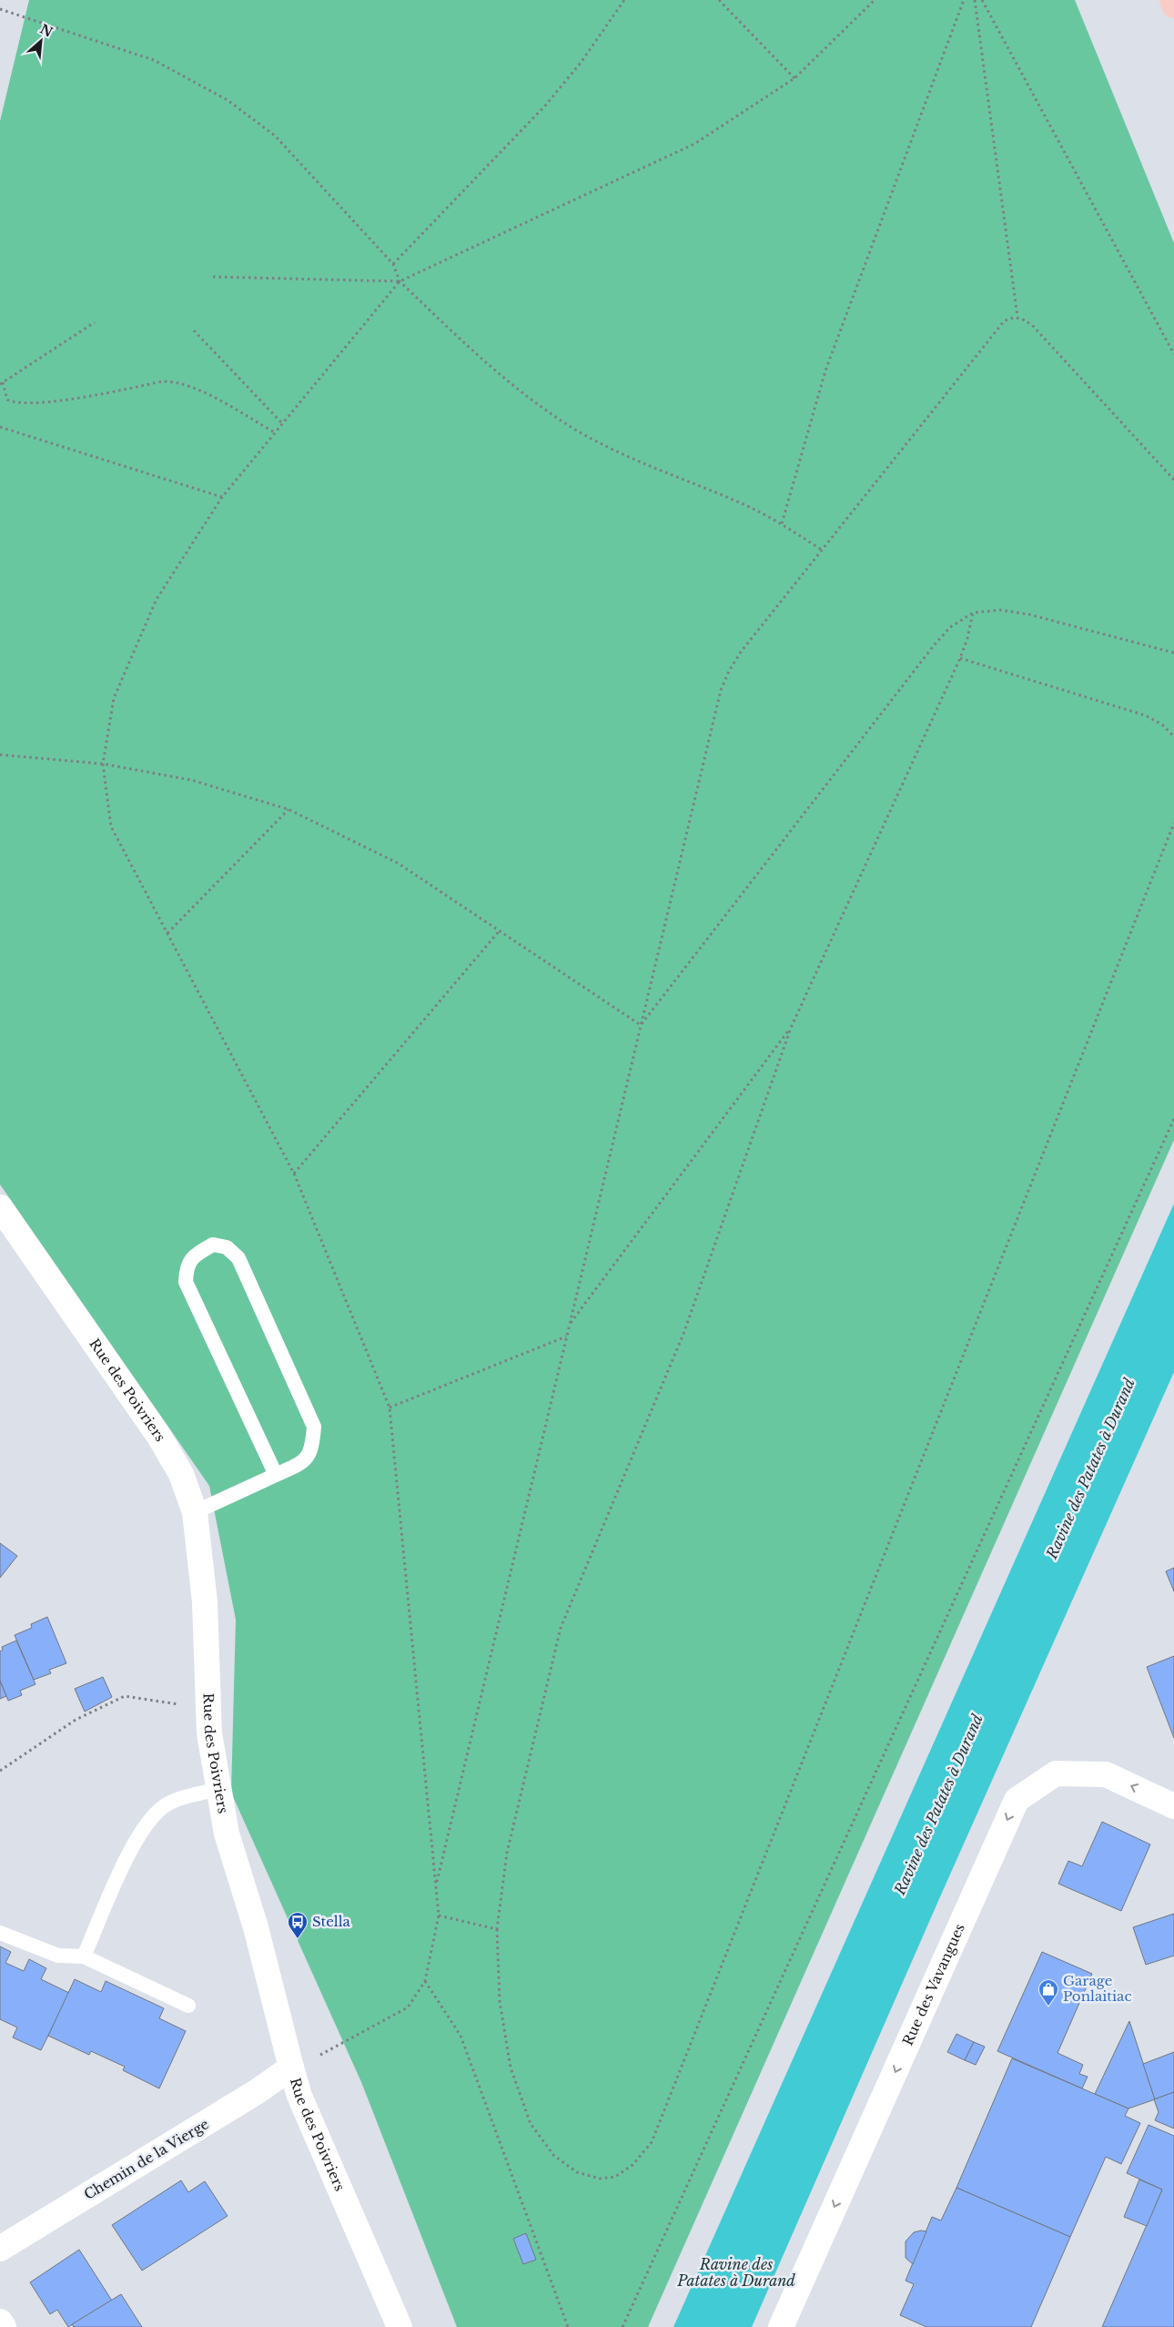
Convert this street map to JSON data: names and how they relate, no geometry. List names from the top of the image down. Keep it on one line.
{"streets":{"street":["Rue des Poivriers","Rue des Vavangues","Chemin de la Vierge"]},"crossings":[["Rue des Poivriers","Chemin de la Vierge"]],"one_way":["Rue des Vavangues"],"water":["Ravine des Patates à Durand"],"places":{"bus stop":["Stella"],"shop":["Garage Ponlaitiac"]},"north":"top right"}
